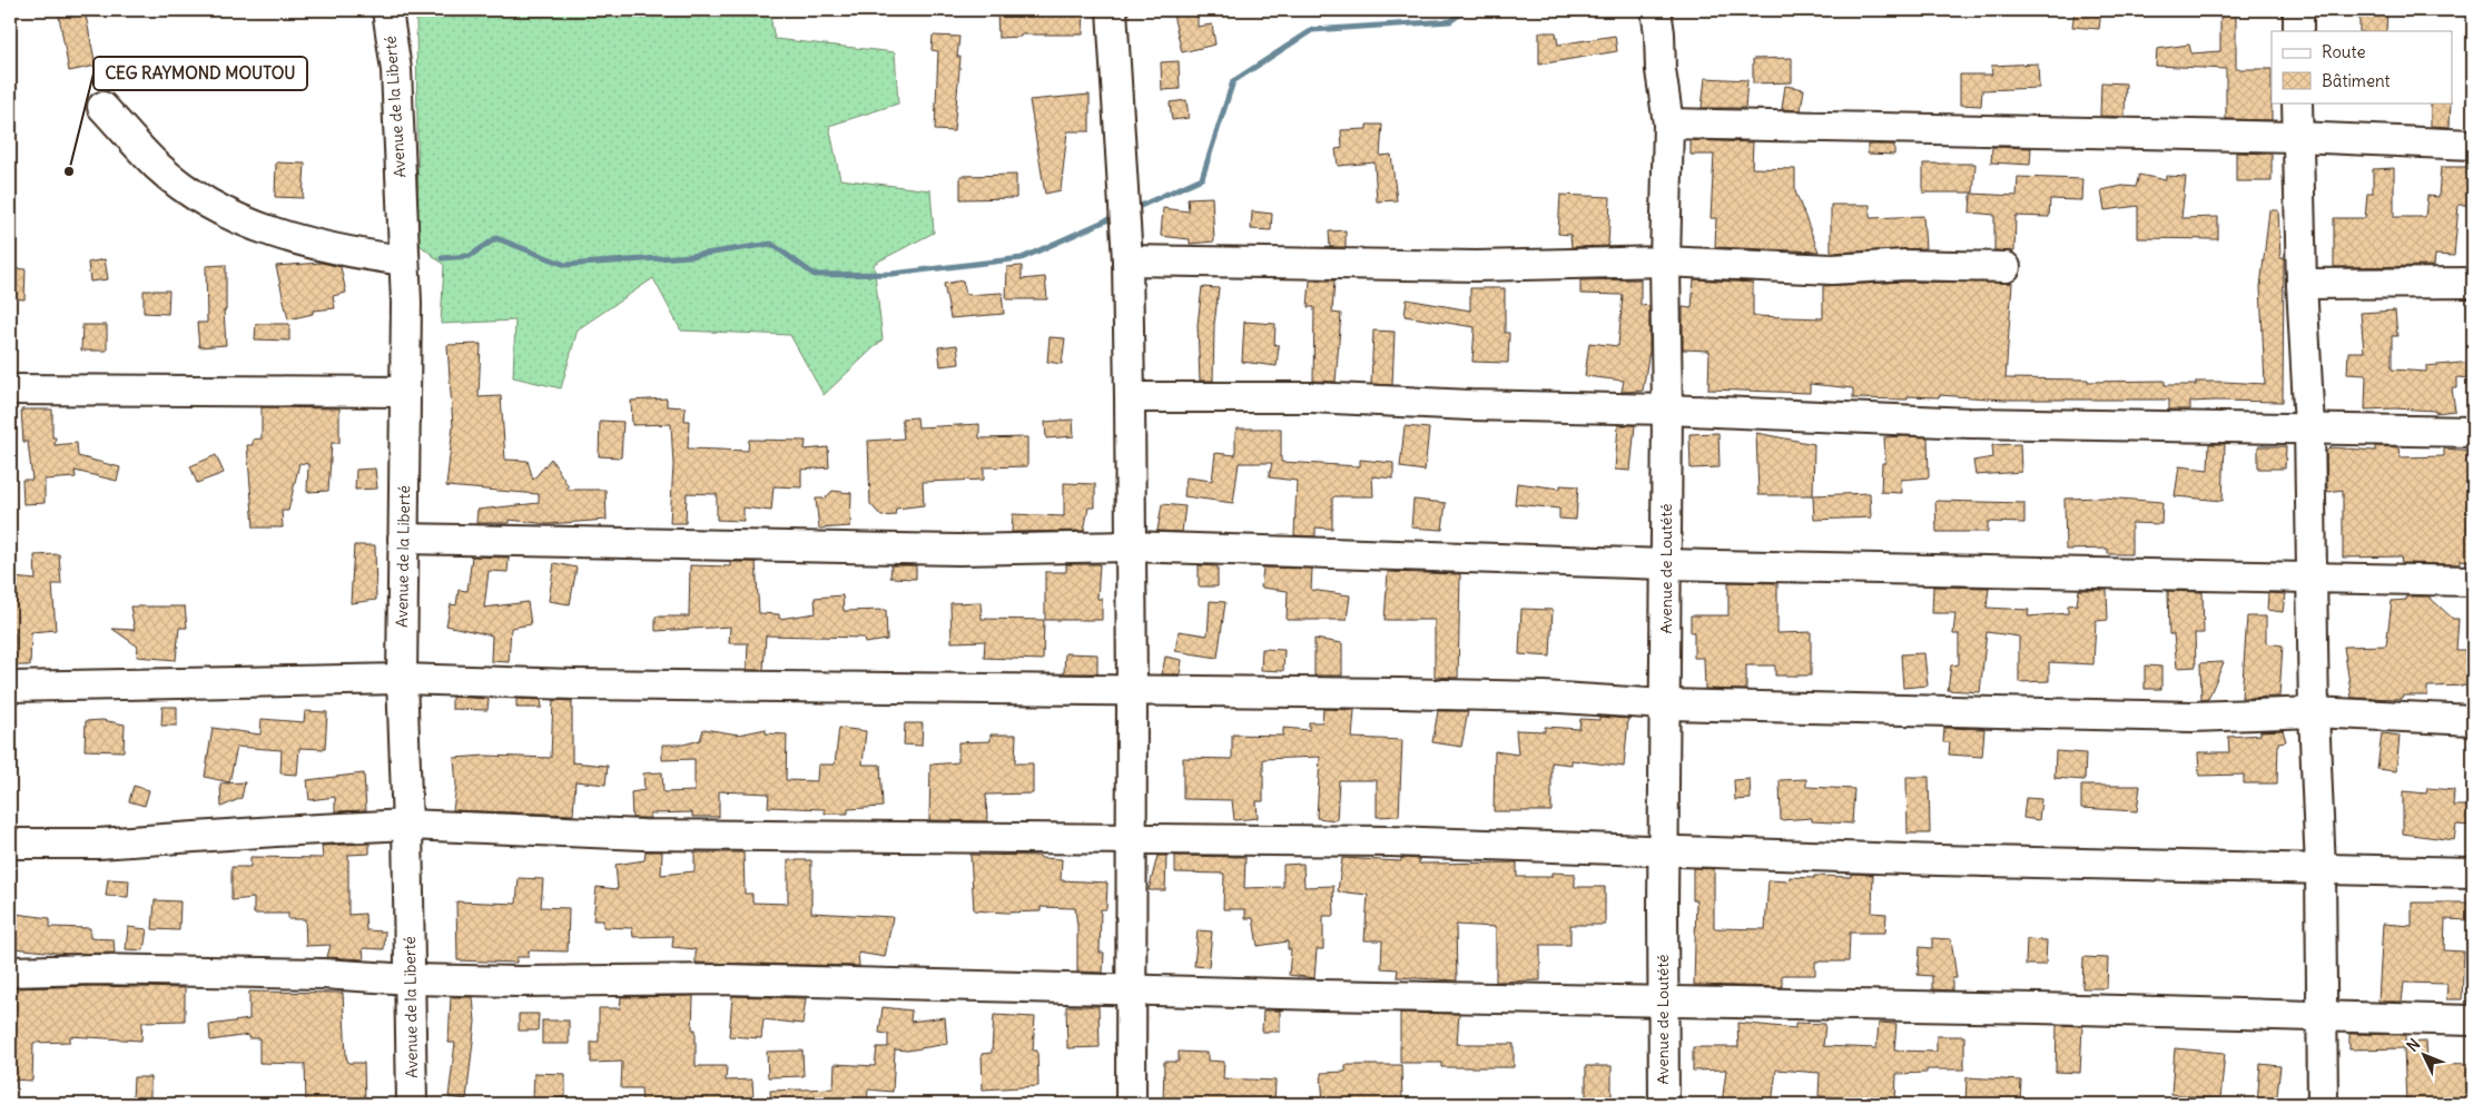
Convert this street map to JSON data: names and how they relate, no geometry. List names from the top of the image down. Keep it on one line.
{"streets":{"street":["Avenue de la Liberté","Avenue de Loutété"]},"places":["CEG RAYMOND MOUTOU"],"legend":["Route","Bâtiment"],"north":"top left"}
